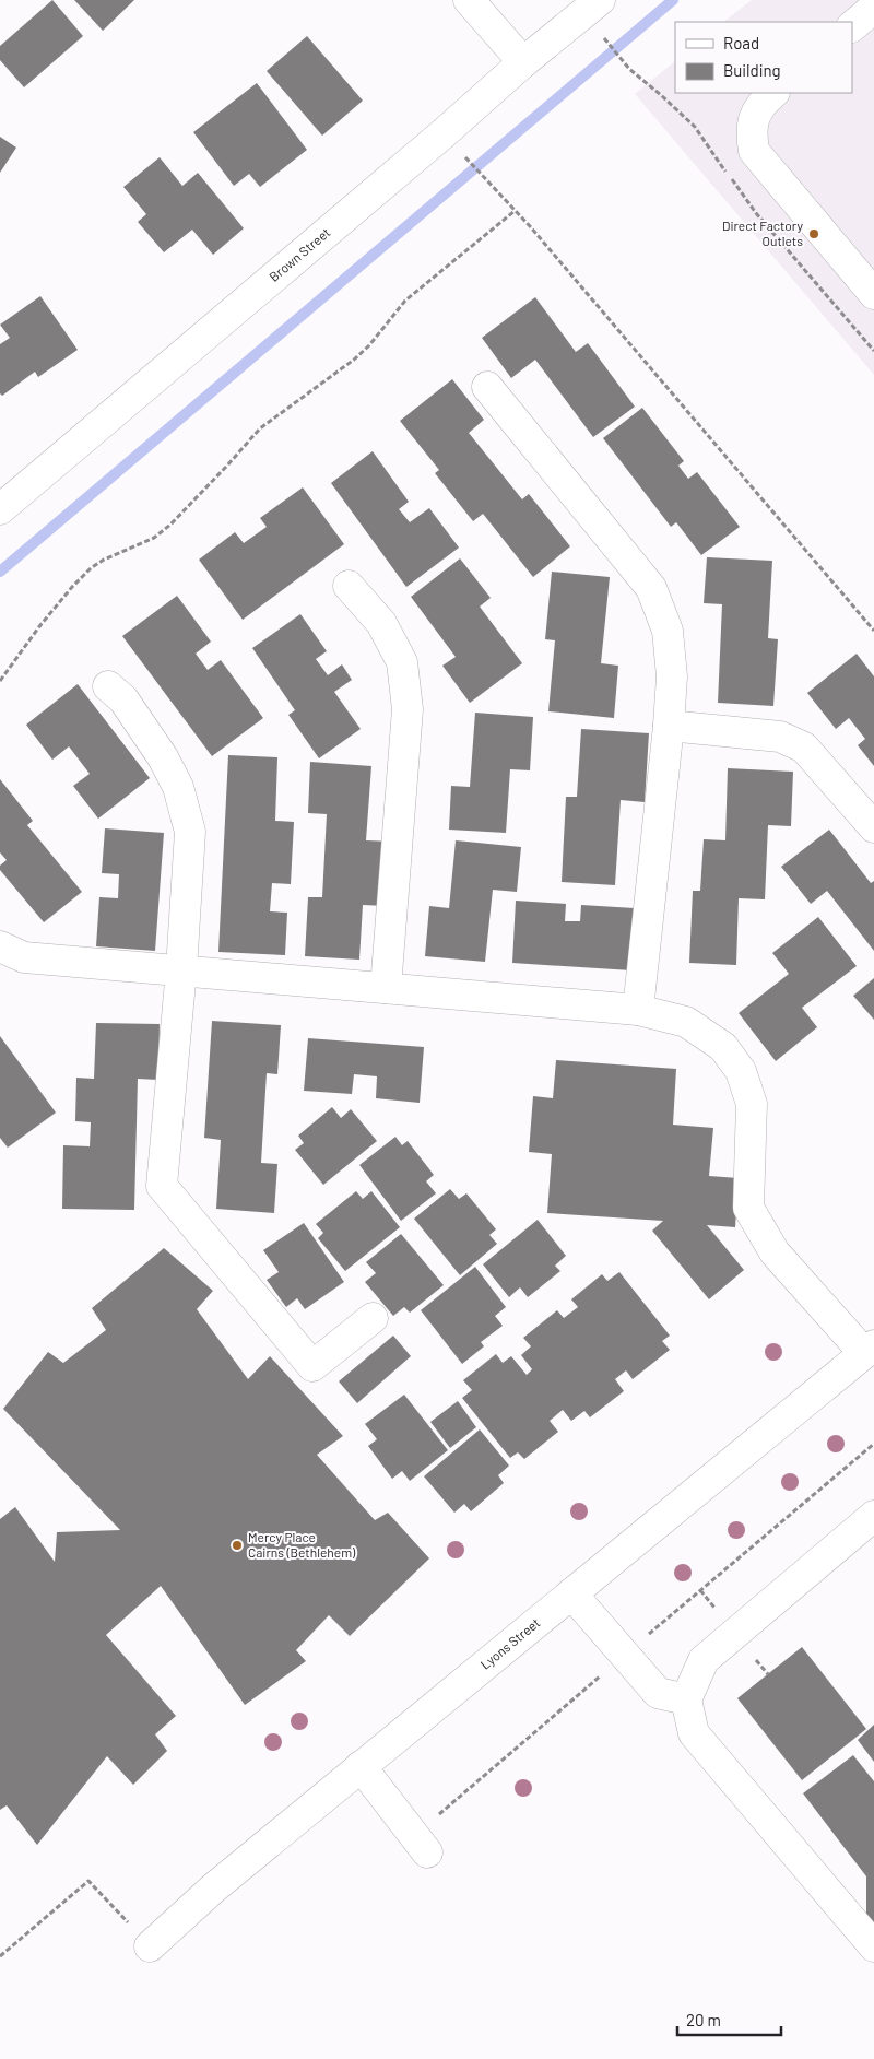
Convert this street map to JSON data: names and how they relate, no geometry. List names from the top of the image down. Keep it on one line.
{"streets":{"street":["Brown Street","Lyons Street"]},"places":["Direct Factory Outlets","Mercy Place Cairns (Bethlehem)"],"legend":["Road","Building"],"scale_bar":"20 m"}
